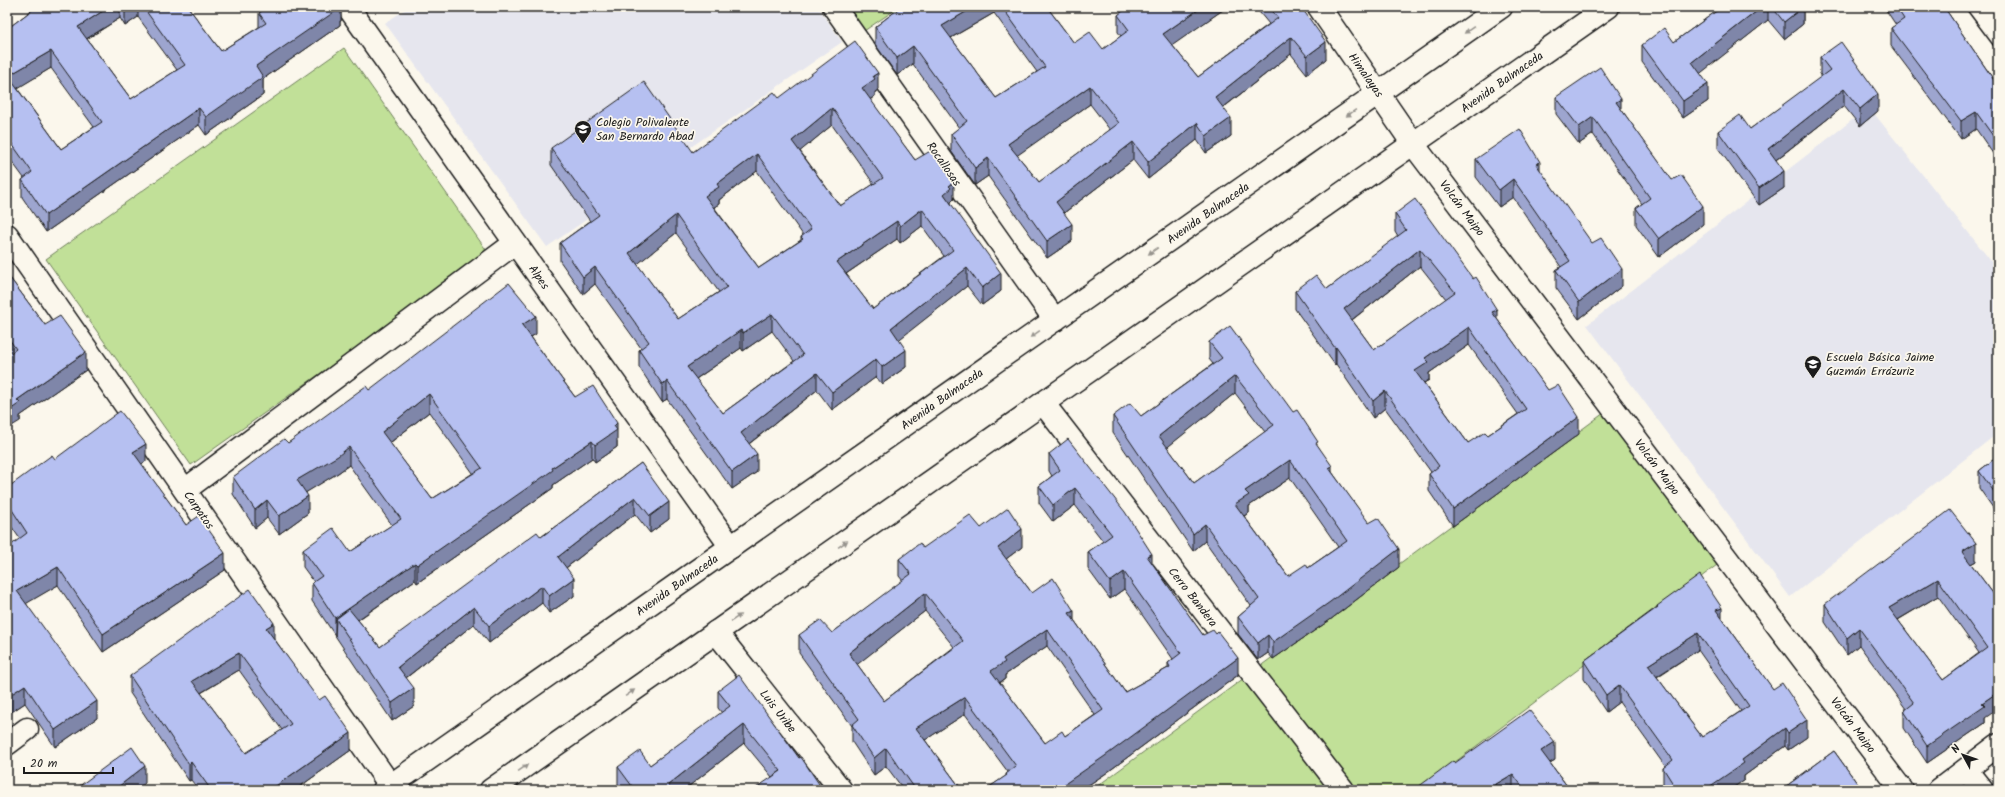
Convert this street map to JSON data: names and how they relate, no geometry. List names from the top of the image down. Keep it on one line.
{"streets":{"street":["Himalayas","Avenida Balmaceda","Rocallosas","Volcán Maipo","Alpes","Carpatos","Cerro Bandera","Luis Uribe"]},"crossings":[["Himalayas","Avenida Balmaceda"],["Himalayas","Volcán Maipo"],["Avenida Balmaceda","Rocallosas"],["Avenida Balmaceda","Volcán Maipo"],["Avenida Balmaceda","Alpes"],["Avenida Balmaceda","Carpatos"],["Avenida Balmaceda","Cerro Bandera"],["Avenida Balmaceda","Luis Uribe"]],"places":{"school or university":["Colegio Polivalente San Bernardo Abad","Escuela Básica Jaime Guzmán Errázuriz"]},"scale_bar":"20 m","north":"top left"}
